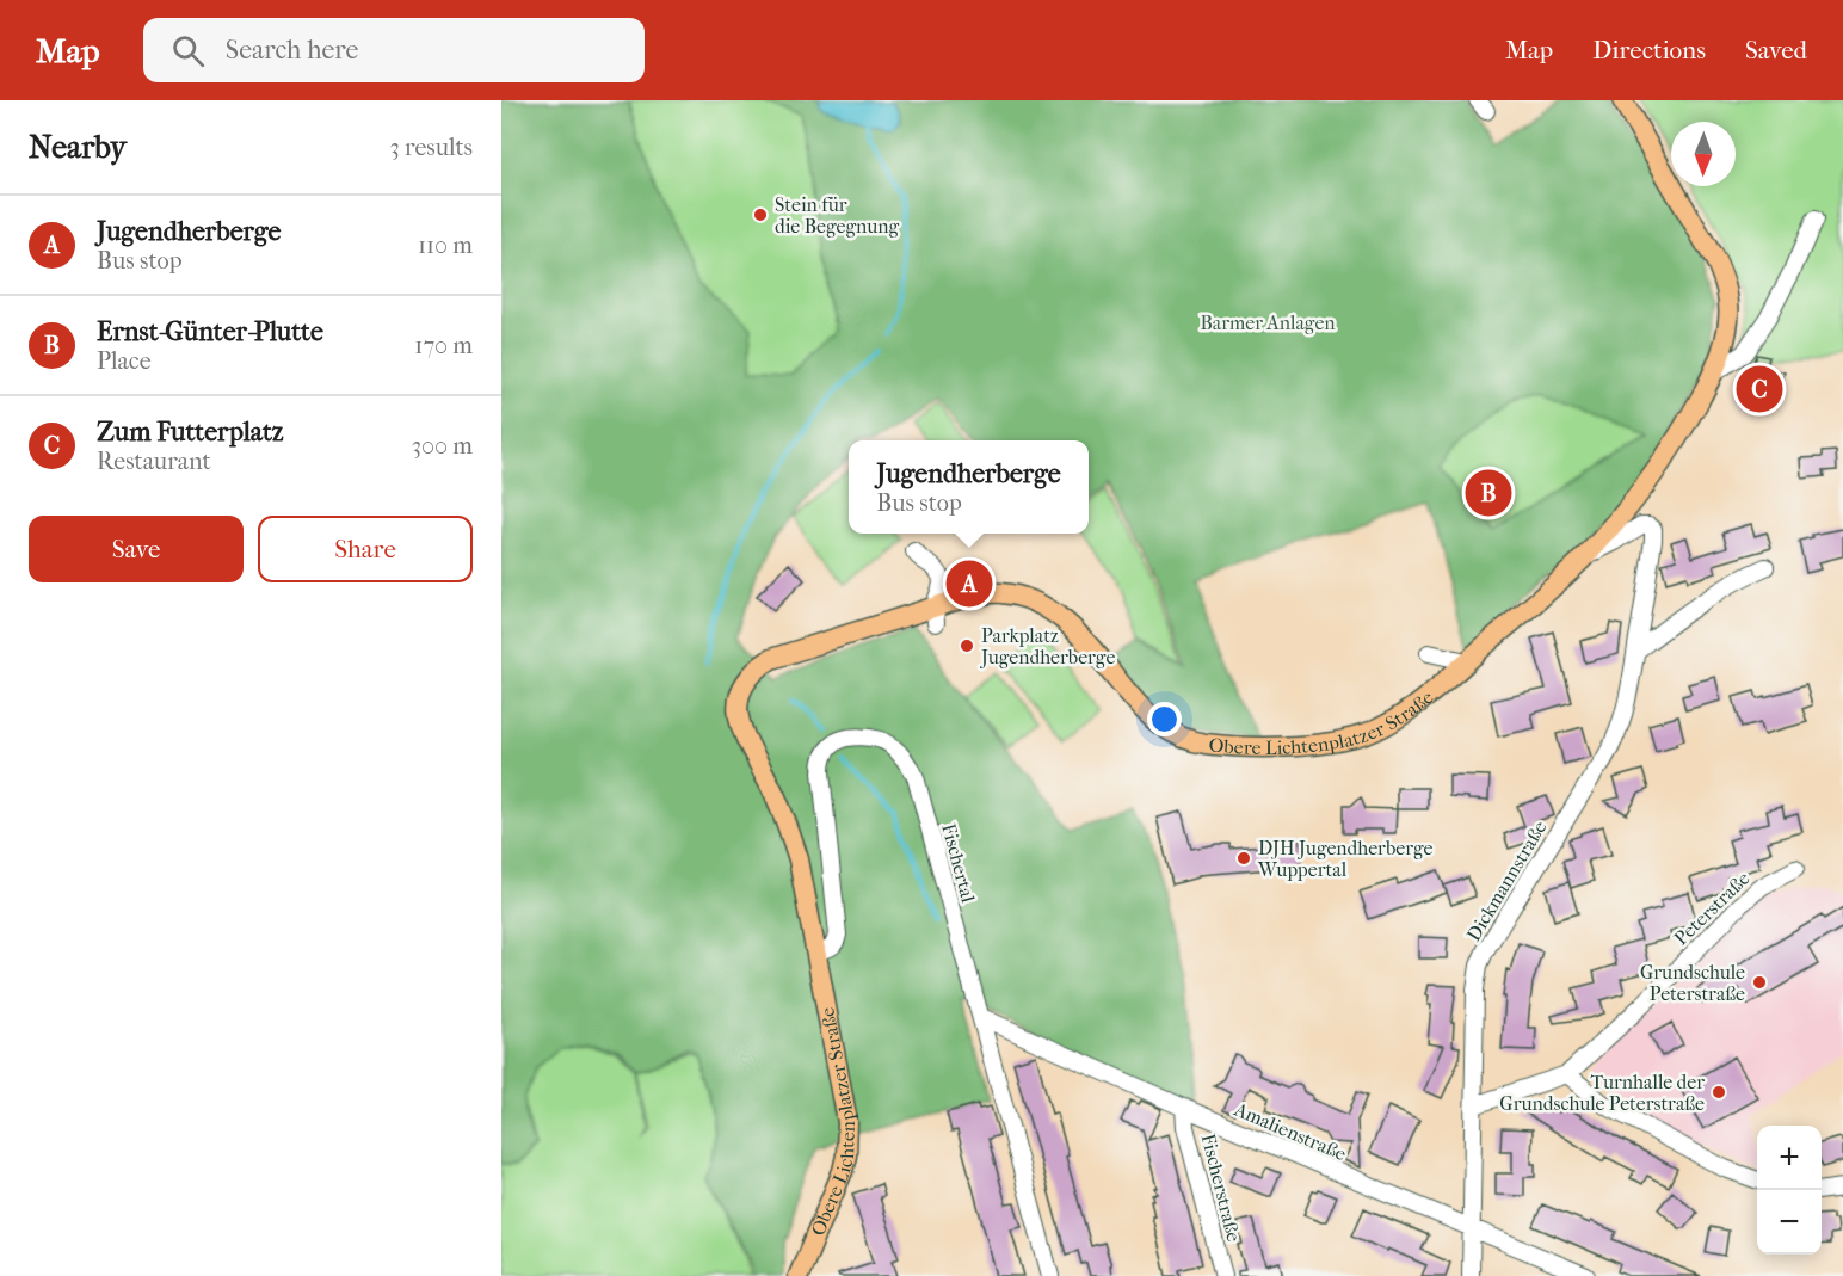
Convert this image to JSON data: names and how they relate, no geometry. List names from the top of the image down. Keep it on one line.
{"streets":{"main road":["Obere Lichtenplatzer Straße"],"street":["Fischertal","Dickmannstraße","Peterstraße","Amalienstraße","Fischerstraße"]},"crossings":[["Obere Lichtenplatzer Straße","Fischertal"],["Obere Lichtenplatzer Straße","Dickmannstraße"],["Fischertal","Amalienstraße"],["Dickmannstraße","Peterstraße"],["Dickmannstraße","Amalienstraße"],["Amalienstraße","Fischerstraße"]],"parks":["Barmer Anlagen"],"places":["Stein für die Begegnung","Parkplatz Jugendherberge","DJH Jugendherberge Wuppertal","Grundschule Peterstraße","Turnhalle der Grundschule Peterstraße"],"north":"bottom","page":{"header":"Map","search":"Search here","nav":["Map","Directions","Saved"],"heading":["Nearby","3 results"],"list":[{"mark":"A","name":"Jugendherberge","note":"Bus stop","value":"110 m"},{"mark":"B","name":"Ernst-Günter-Plutte","note":"Place","value":"170 m"},{"mark":"C","name":"Zum Futterplatz","note":"Restaurant","value":"300 m"}],"pins":["C","B","A"],"popup":["Jugendherberge","Bus stop"],"buttons":["Save","Share"],"map_buttons":["+","−"]}}
